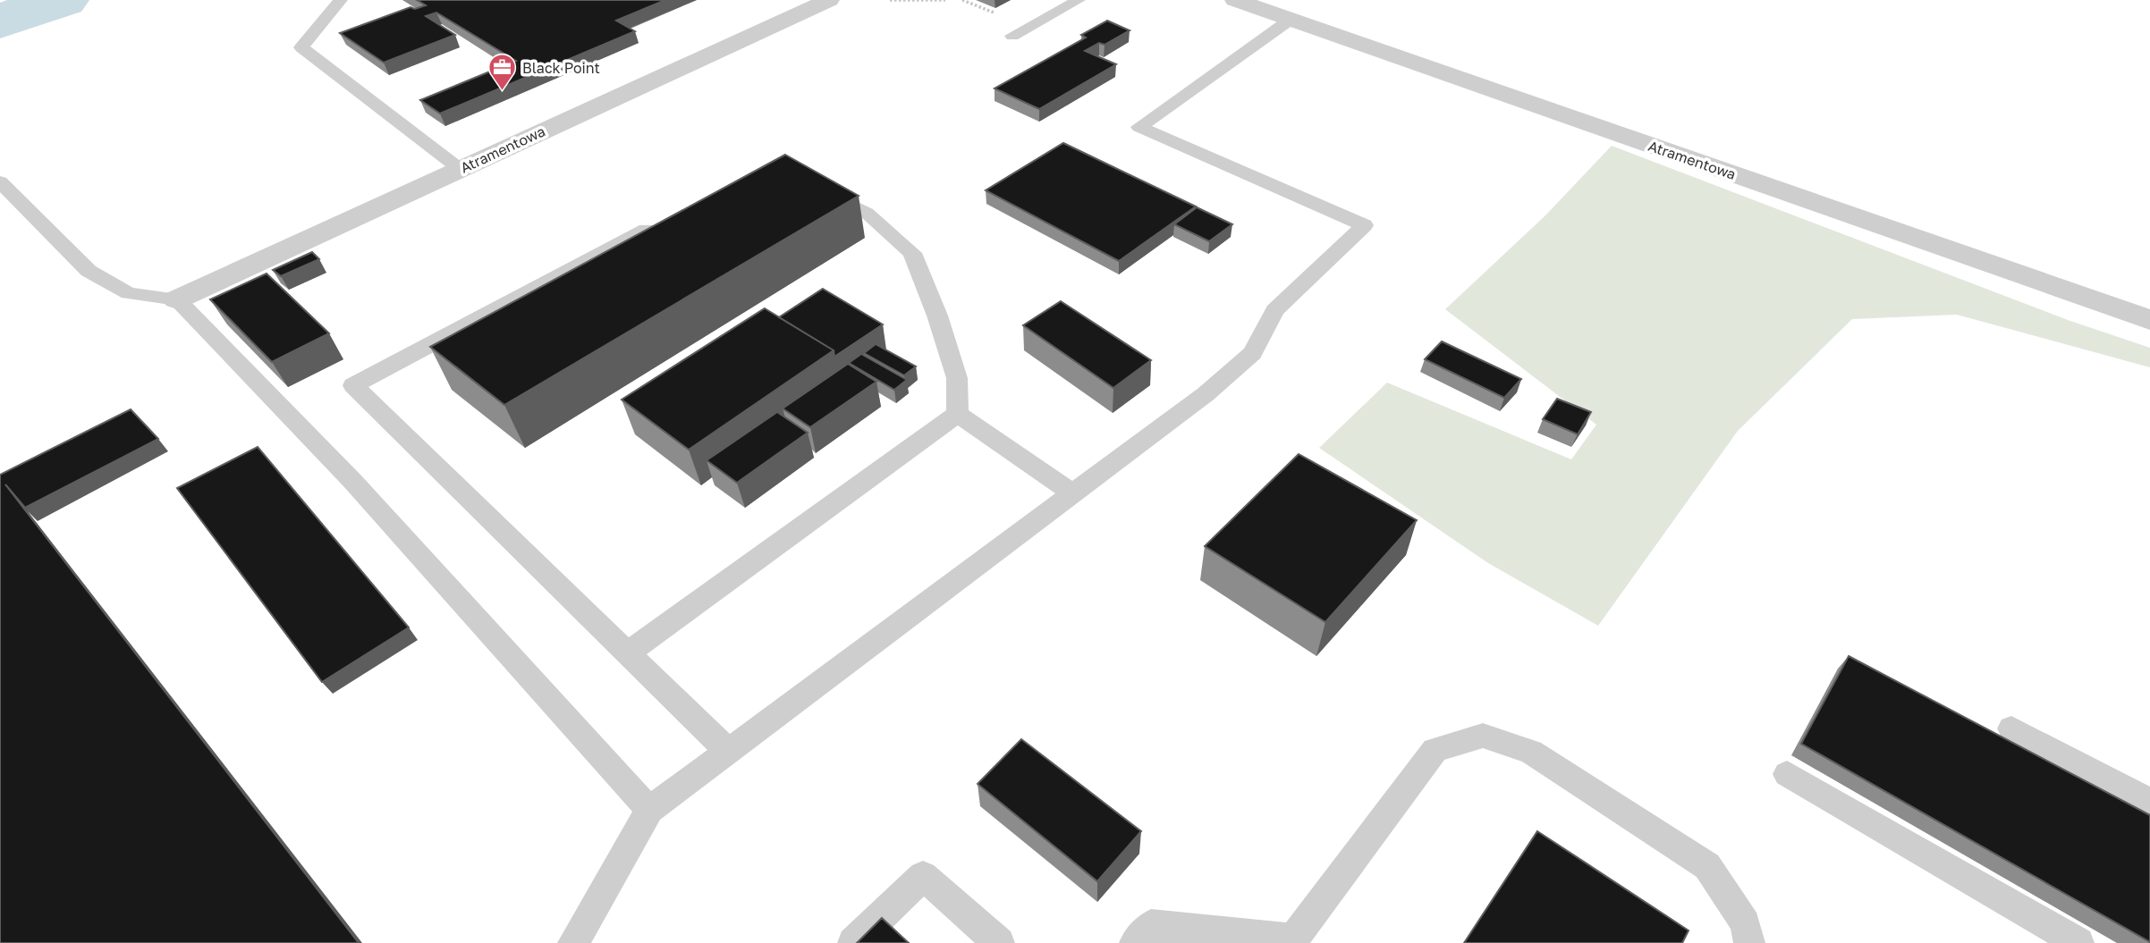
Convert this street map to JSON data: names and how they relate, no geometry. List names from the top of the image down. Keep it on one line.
{"streets":{"street":["Atramentowa"]},"places":{"office":["Black Point"]}}
